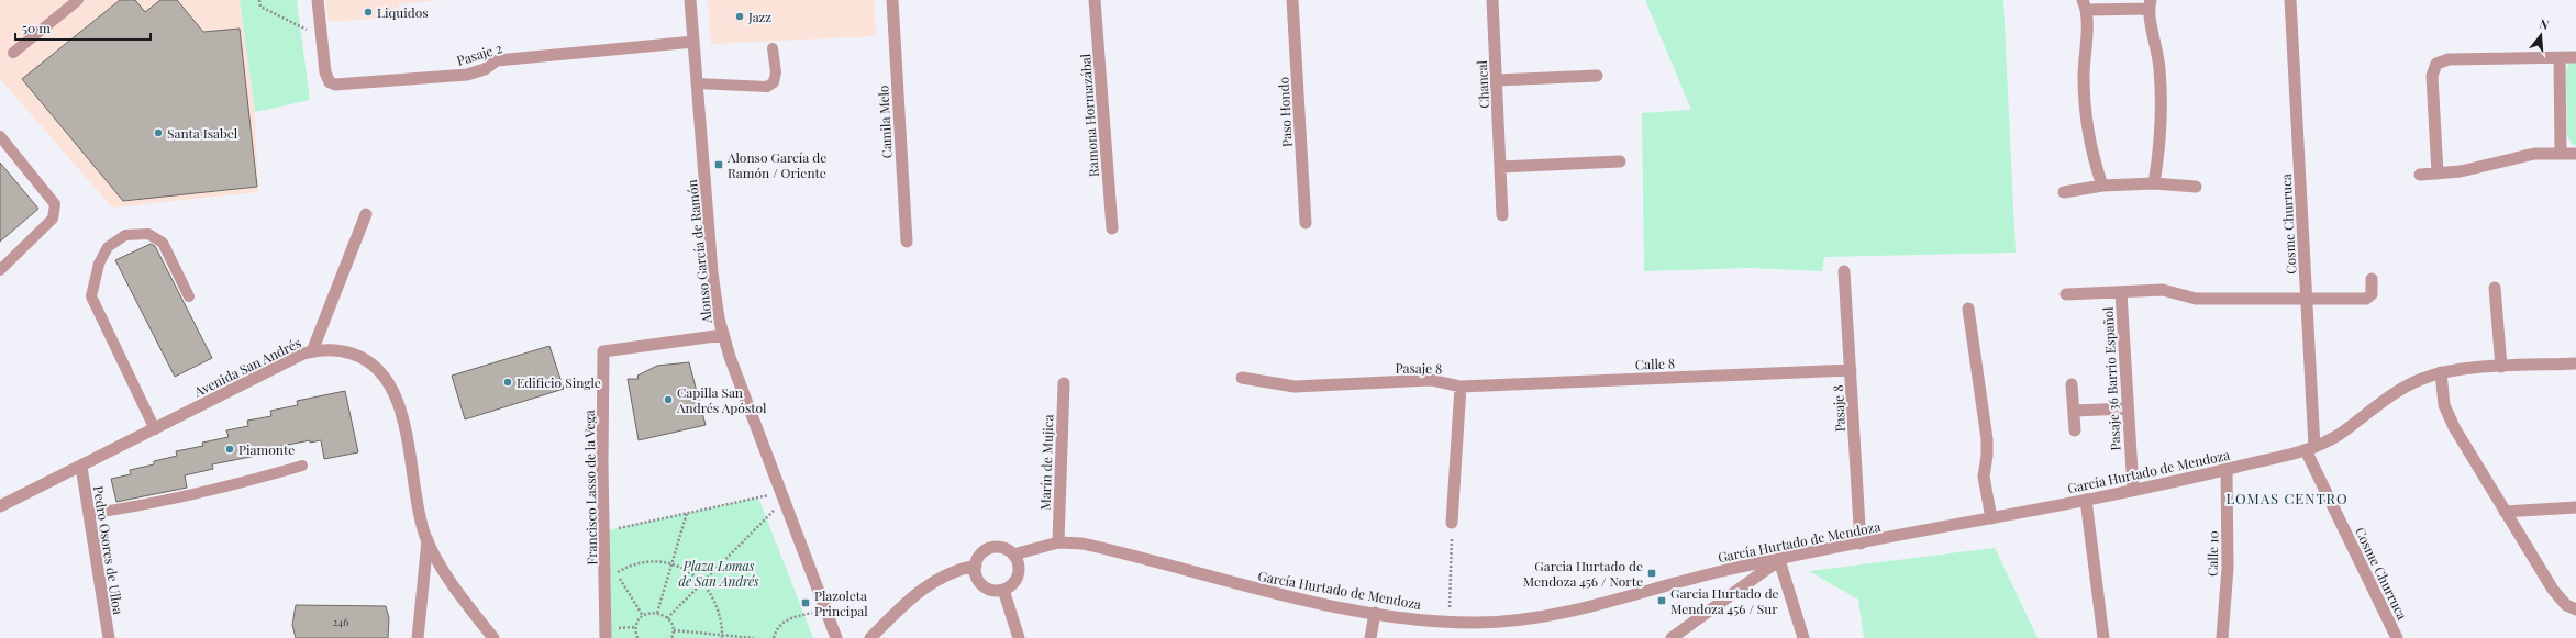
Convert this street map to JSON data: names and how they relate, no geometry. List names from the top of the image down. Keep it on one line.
{"streets":{"street":["Pasaje 2","Chancal","Paso Hondo","Ramona Hormazábal","Camila Melo","Cosme Churruca","Alonso García de Ramón","Calle 8","Avenida San Andrés","Pasaje 8","Pasaje 36 Barrio Español","Marín de Mujica","García Hurtado de Mendoza","Francisco Lasso de la Vega","Pedro Osores de Ulloa","Calle 10"]},"crossings":[["Pasaje 2","Alonso García de Ramón"],["Cosme Churruca","García Hurtado de Mendoza"],["Alonso García de Ramón","Francisco Lasso de la Vega"],["Calle 8","Pasaje 8"],["Avenida San Andrés","Pedro Osores de Ulloa"],["Pasaje 8","García Hurtado de Mendoza"],["Pasaje 36 Barrio Español","García Hurtado de Mendoza"],["Marín de Mujica","García Hurtado de Mendoza"],["García Hurtado de Mendoza","Calle 10"]],"districts":["LOMAS CENTRO"],"parks":["Plaza Lomas de San Andrés"],"places":{"other":["Liquidos","Jazz","Santa Isabel","Edificio Single","Capilla San Andrés Apóstol","Piamonte"],"transit":["Alonso García de Ramón / Oriente","Garcia Hurtado de Mendoza 456 / Norte","Garcia Hurtado de Mendoza 456 / Sur","Plazoleta Principal"]},"house_numbers":["246"],"scale_bar":"50 m","north":"top"}
